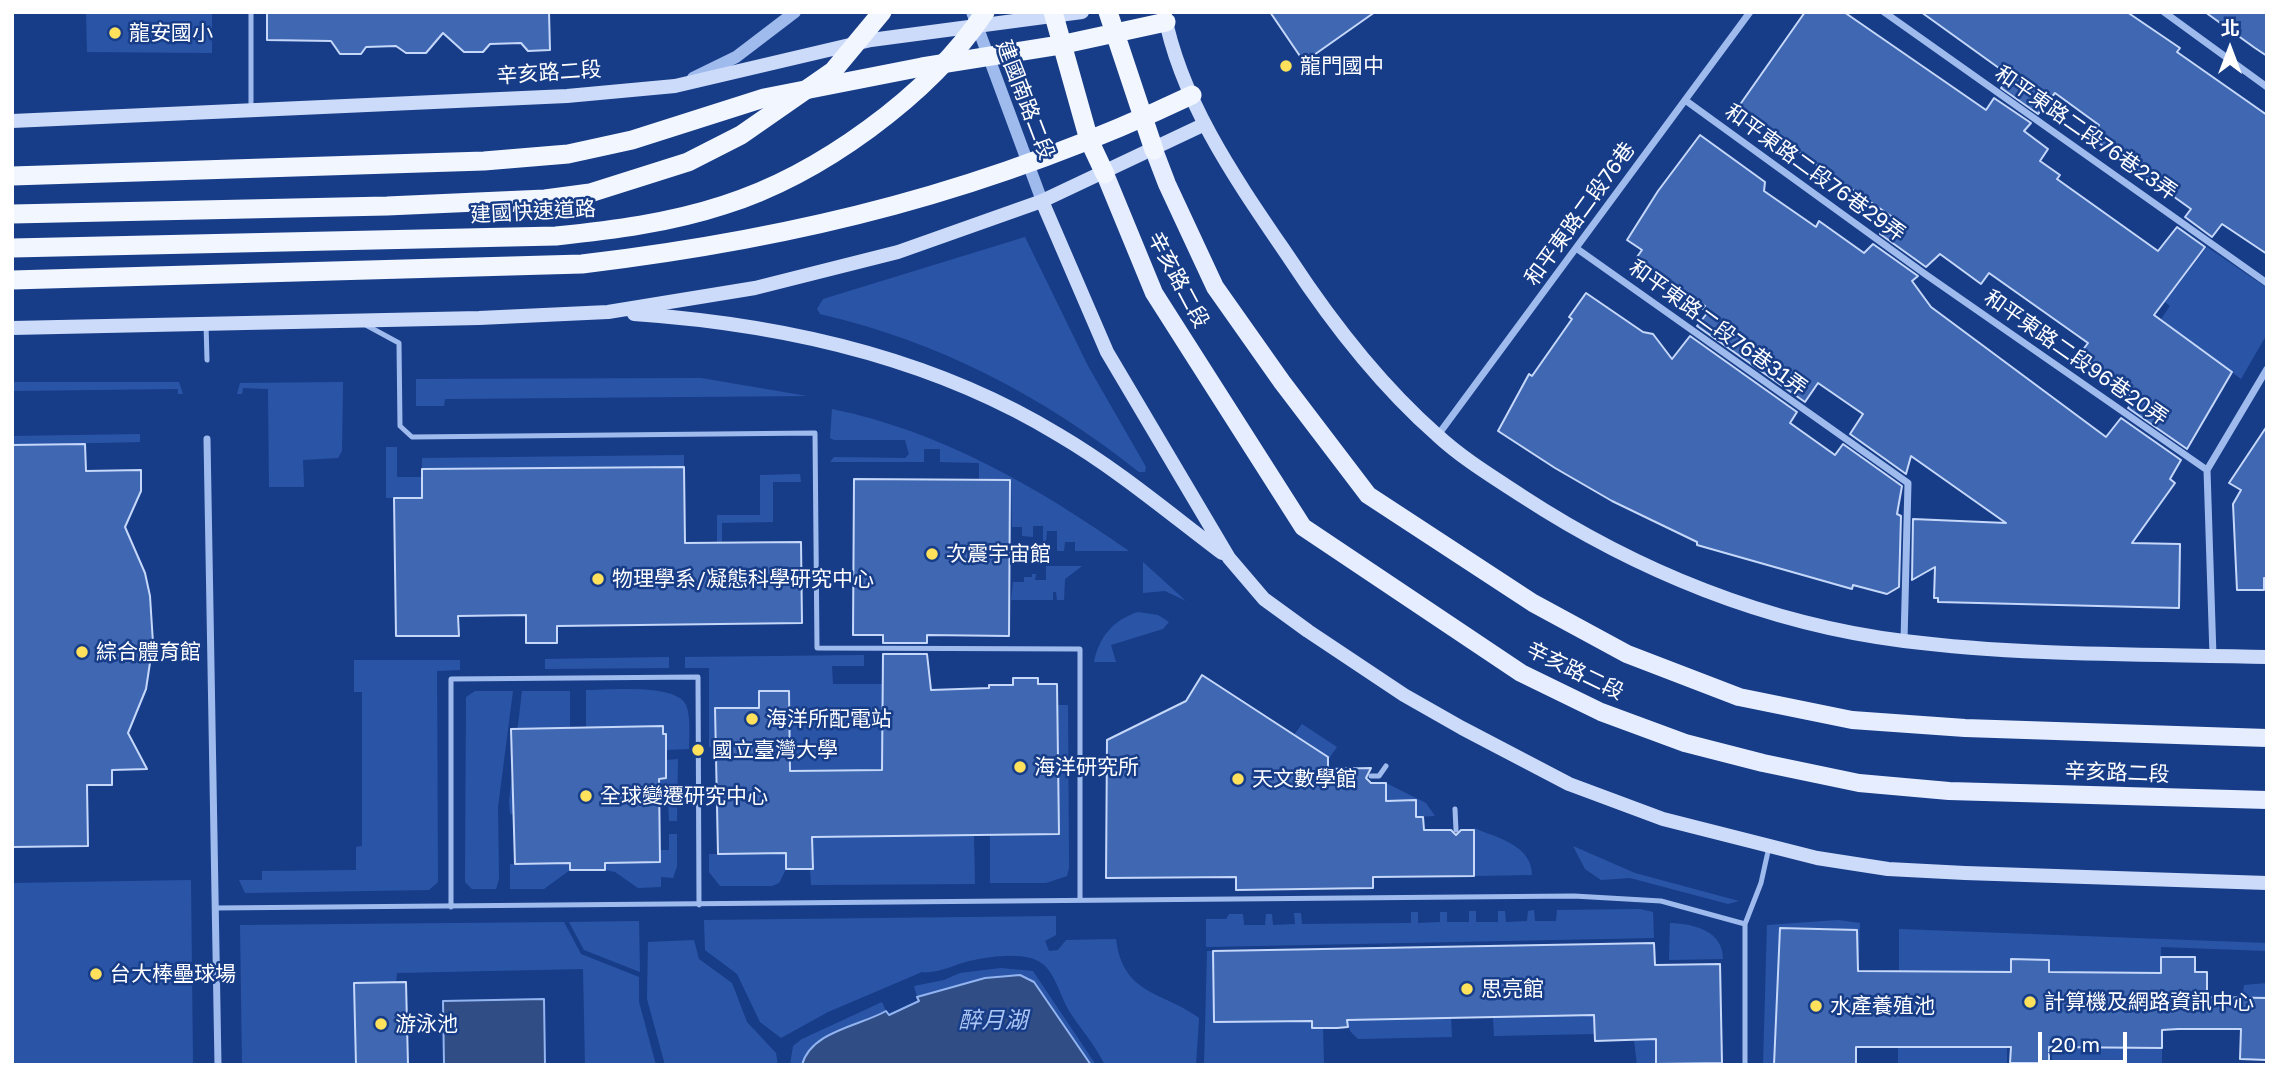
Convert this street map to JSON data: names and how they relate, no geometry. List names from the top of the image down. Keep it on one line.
{"streets":{"highway":["建國快速道路"],"main road":["辛亥路二段"],"street":["建國南路二段","和平東路二段76巷23弄","和平東路二段76巷29弄","和平東路二段76巷","和平東路二段76巷31弄","和平東路二段96巷20弄"]},"crossings":[["辛亥路二段","建國南路二段"],["辛亥路二段","建國快速道路"],["建國南路二段","建國快速道路"],["和平東路二段76巷29弄","和平東路二段76巷"],["和平東路二段76巷29弄","和平東路二段96巷20弄"],["和平東路二段76巷","和平東路二段76巷31弄"]],"water":["醉月湖"],"places":["龍安國小","龍門國中","次震宇宙館","物理學系/凝態科學研究中心","綜合體育館","海洋所配電站","國立臺灣大學","海洋研究所","天文數學館","全球變遷研究中心","台大棒壘球場","思亮館","計算機及網路資訊中心","水產養殖池","游泳池"],"scale_bar":"20 m","north":"top"}
